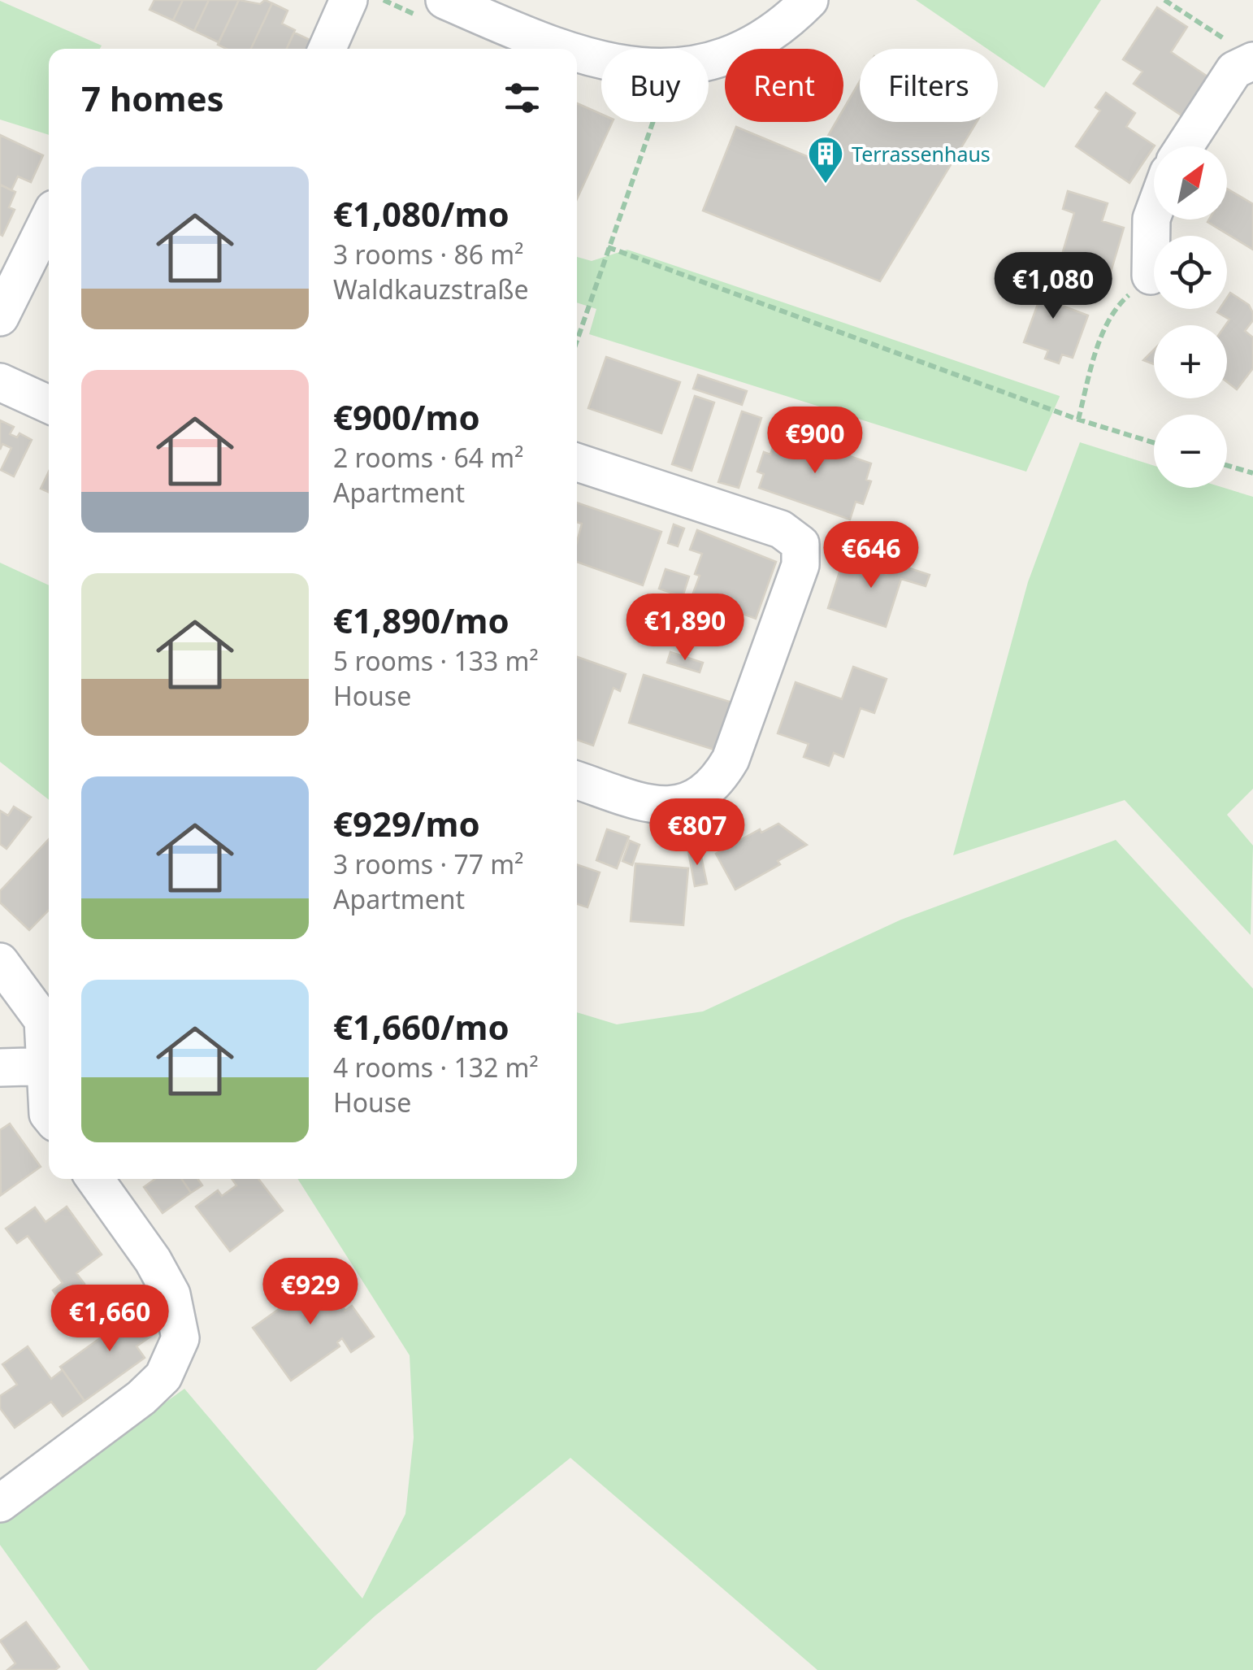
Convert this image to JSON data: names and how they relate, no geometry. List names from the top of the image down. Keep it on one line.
{"places":{"building":["Terrassenhaus"]},"north":"top right","page":{"chip":["Buy","Rent","Filters"],"heading":"7 homes","map_buttons":["+","−"],"list":[{"name":"€1,080/mo","note":"3 rooms · 86 m² · Waldkauzstraße"},{"name":"€900/mo","note":"2 rooms · 64 m² · Apartment"},{"name":"€1,890/mo","note":"5 rooms · 133 m² · House"},{"name":"€929/mo","note":"3 rooms · 77 m² · Apartment"},{"name":"€1,660/mo","note":"4 rooms · 132 m² · House"}],"price":["€1,080","€900","€646","€1,890","€807","€929","€1,660"]}}
